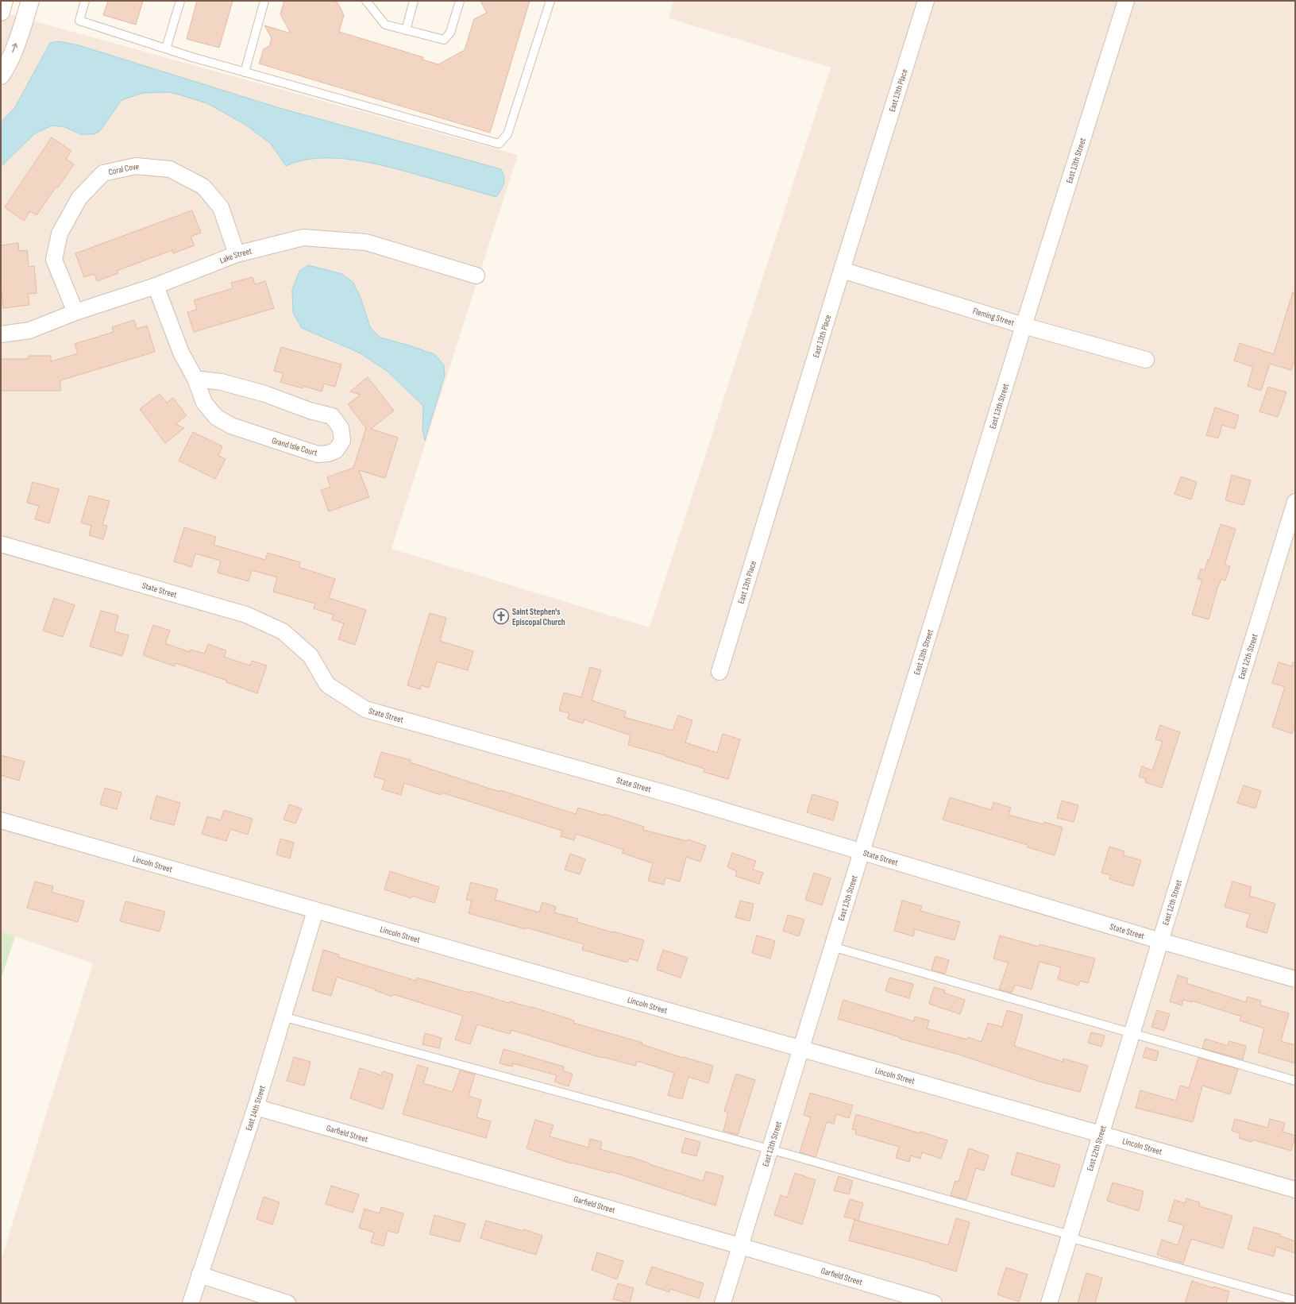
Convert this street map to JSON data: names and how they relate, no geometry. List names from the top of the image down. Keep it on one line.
{"streets":{"street":["East 13th Place","East 13th Street","Coral Cove","Lake Street","Fleming Street","Grand Isle Court","State Street","East 12th Street","Lincoln Street","East 14th Street","Garfield Street"]},"crossings":[["East 13th Place","Fleming Street"],["East 13th Street","Fleming Street"],["East 13th Street","State Street"],["East 13th Street","Lincoln Street"],["East 13th Street","Garfield Street"],["Coral Cove","Lake Street"],["Lake Street","Grand Isle Court"],["State Street","East 12th Street"],["East 12th Street","Lincoln Street"],["Lincoln Street","East 14th Street"],["East 14th Street","Garfield Street"]],"places":{"church":["Saint Stephen's Episcopal Church"]}}
